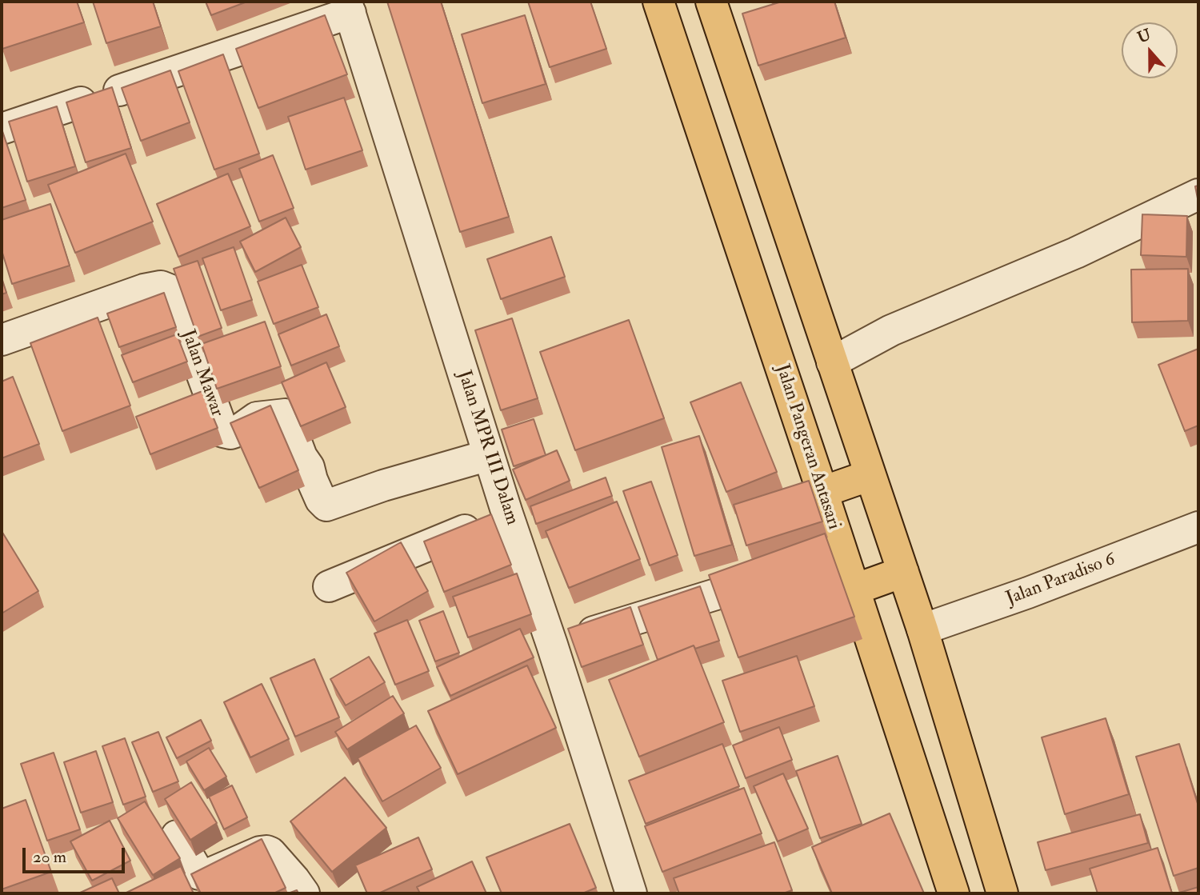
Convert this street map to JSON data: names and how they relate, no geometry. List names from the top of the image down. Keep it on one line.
{"streets":{"main road":["Jalan Pangeran Antasari"],"street":["Jalan Mawar","Jalan MPR III Dalam","Jalan Paradiso 6"]},"crossings":[["Jalan Mawar","Jalan MPR III Dalam"]],"scale_bar":"20 m","north":"top"}
